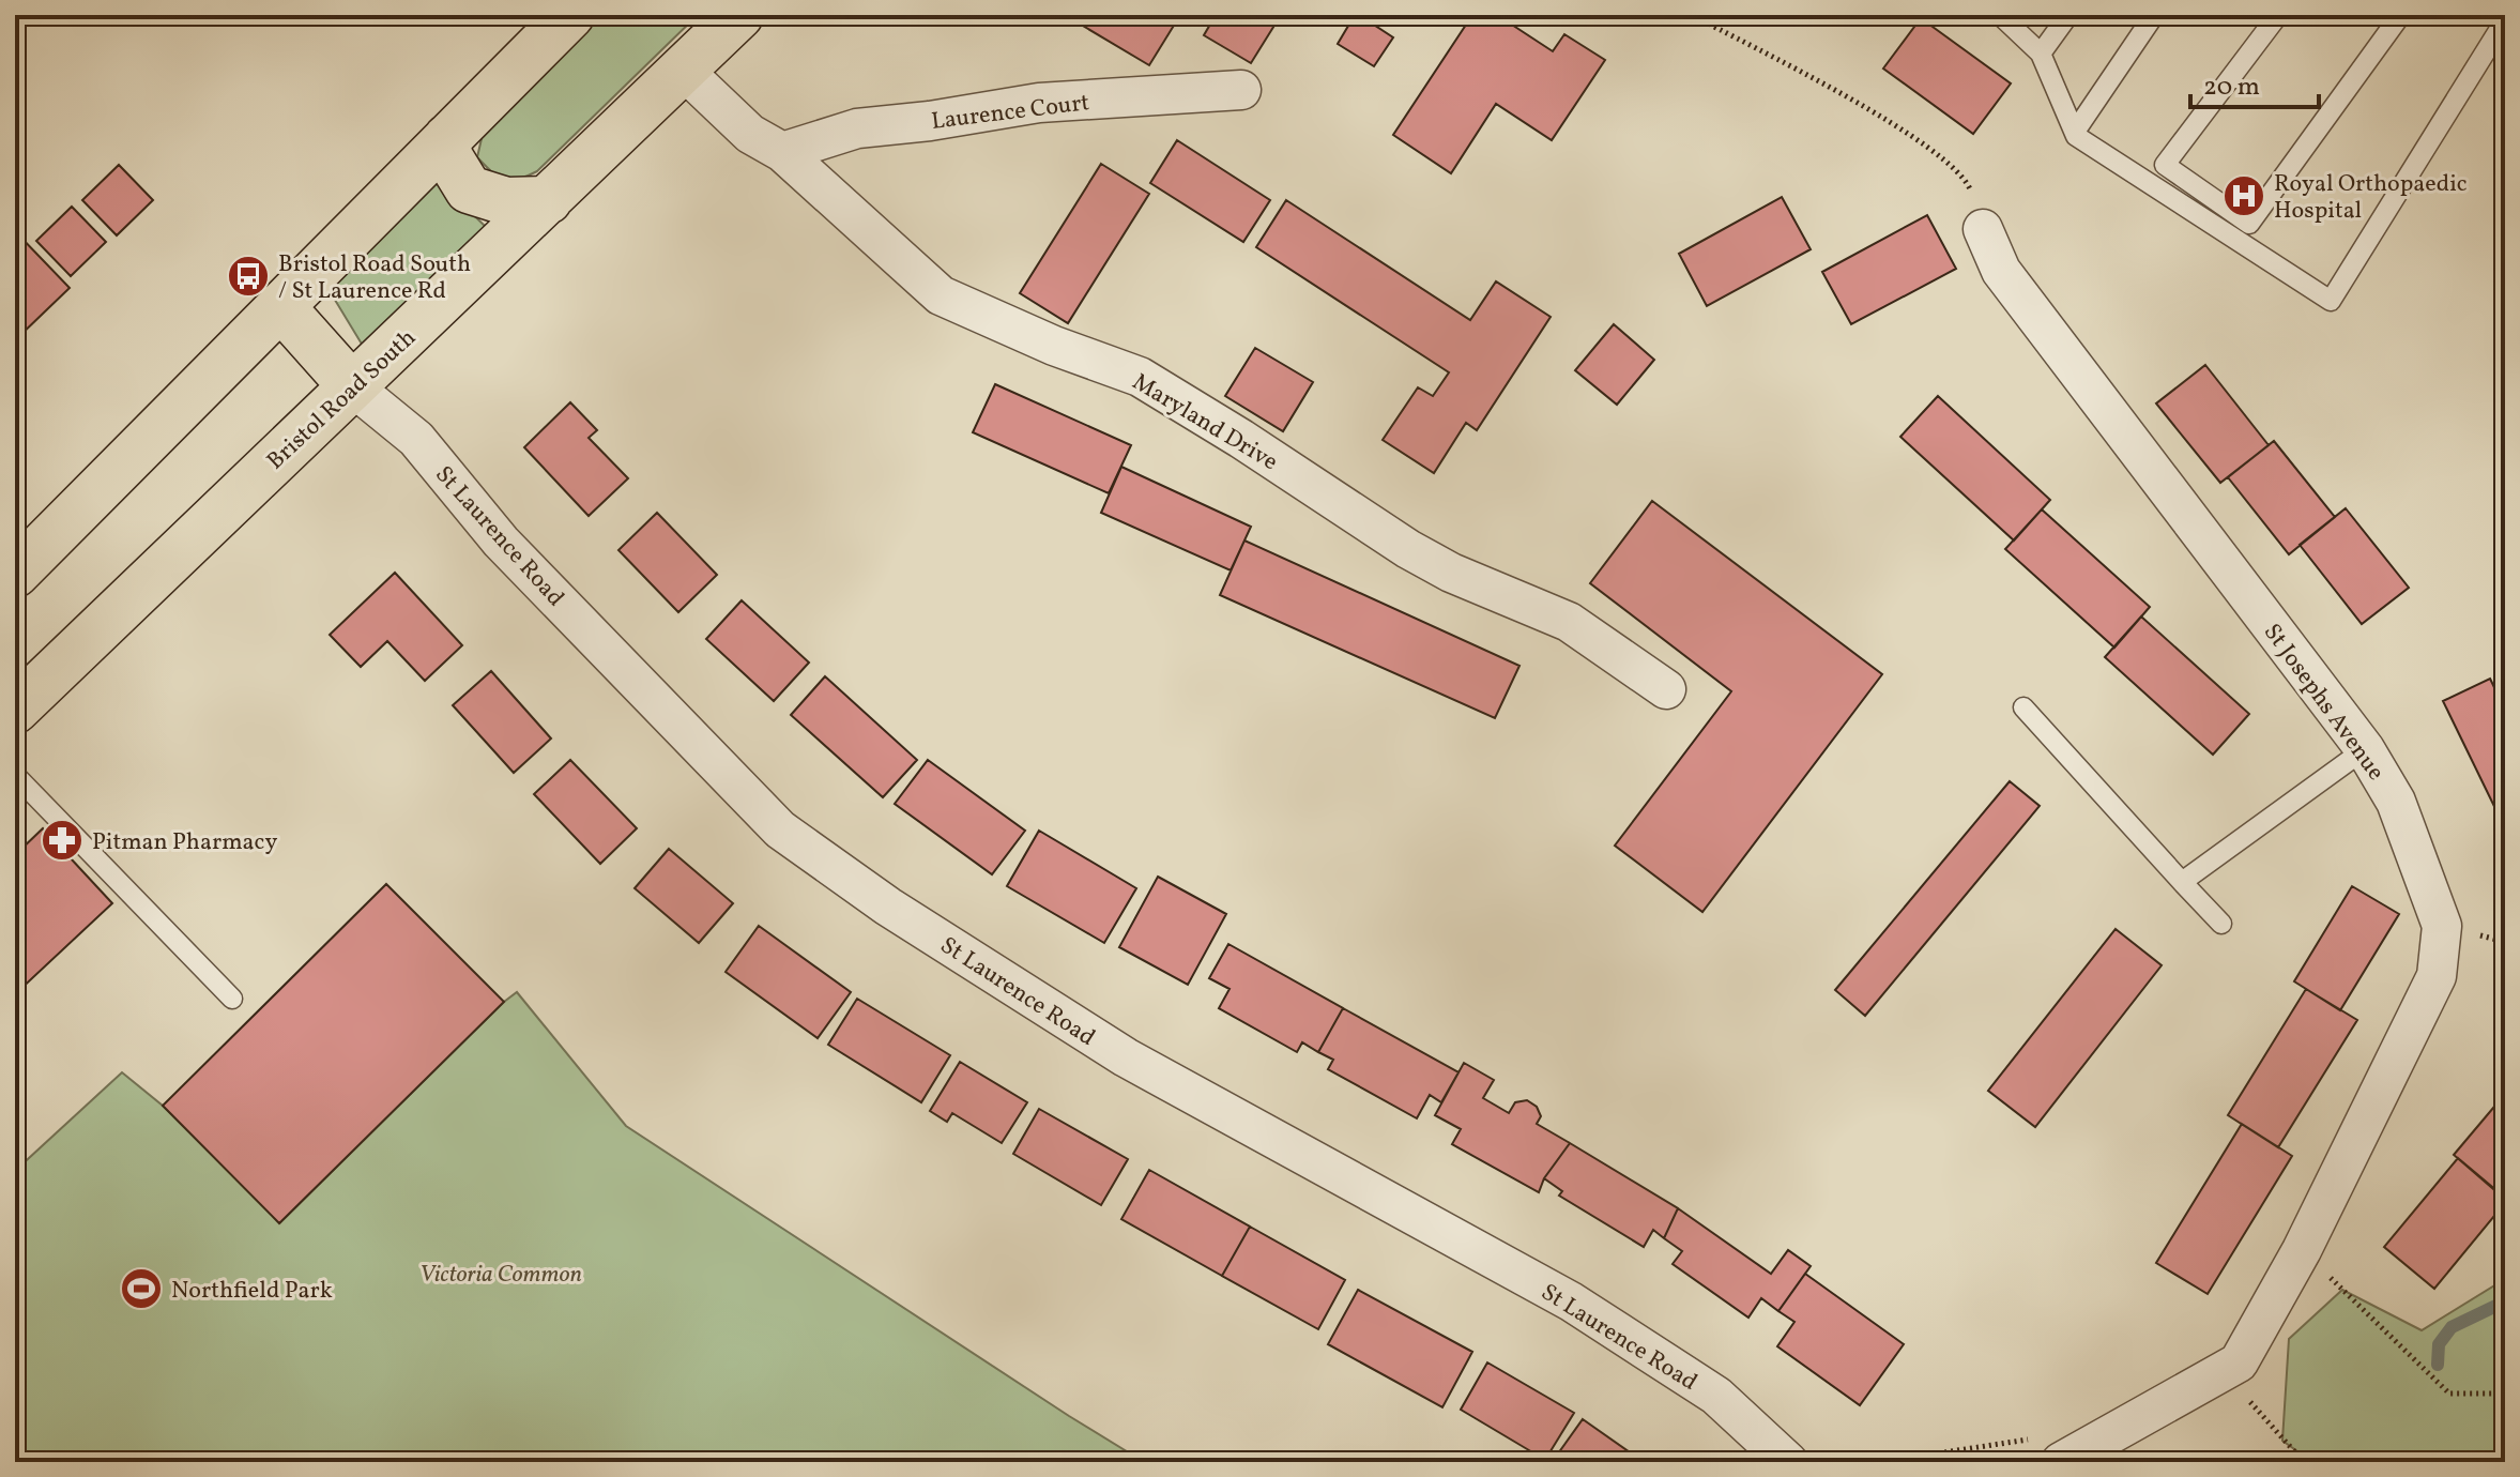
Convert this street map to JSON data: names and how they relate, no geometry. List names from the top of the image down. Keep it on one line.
{"streets":{"highway":["Bristol Road South"],"street":["Laurence Court","Maryland Drive","St Laurence Road","St Josephs Avenue"]},"crossings":[["Laurence Court","Maryland Drive"],["Bristol Road South","Maryland Drive"],["Bristol Road South","St Laurence Road"]],"parks":["Victoria Common"],"places":{"hospital":["Royal Orthopaedic Hospital"],"bus stop":["Bristol Road South / St Laurence Rd"],"pharmacy":["Pitman Pharmacy"],"sports":["Northfield Park"]},"scale_bar":"20 m"}
